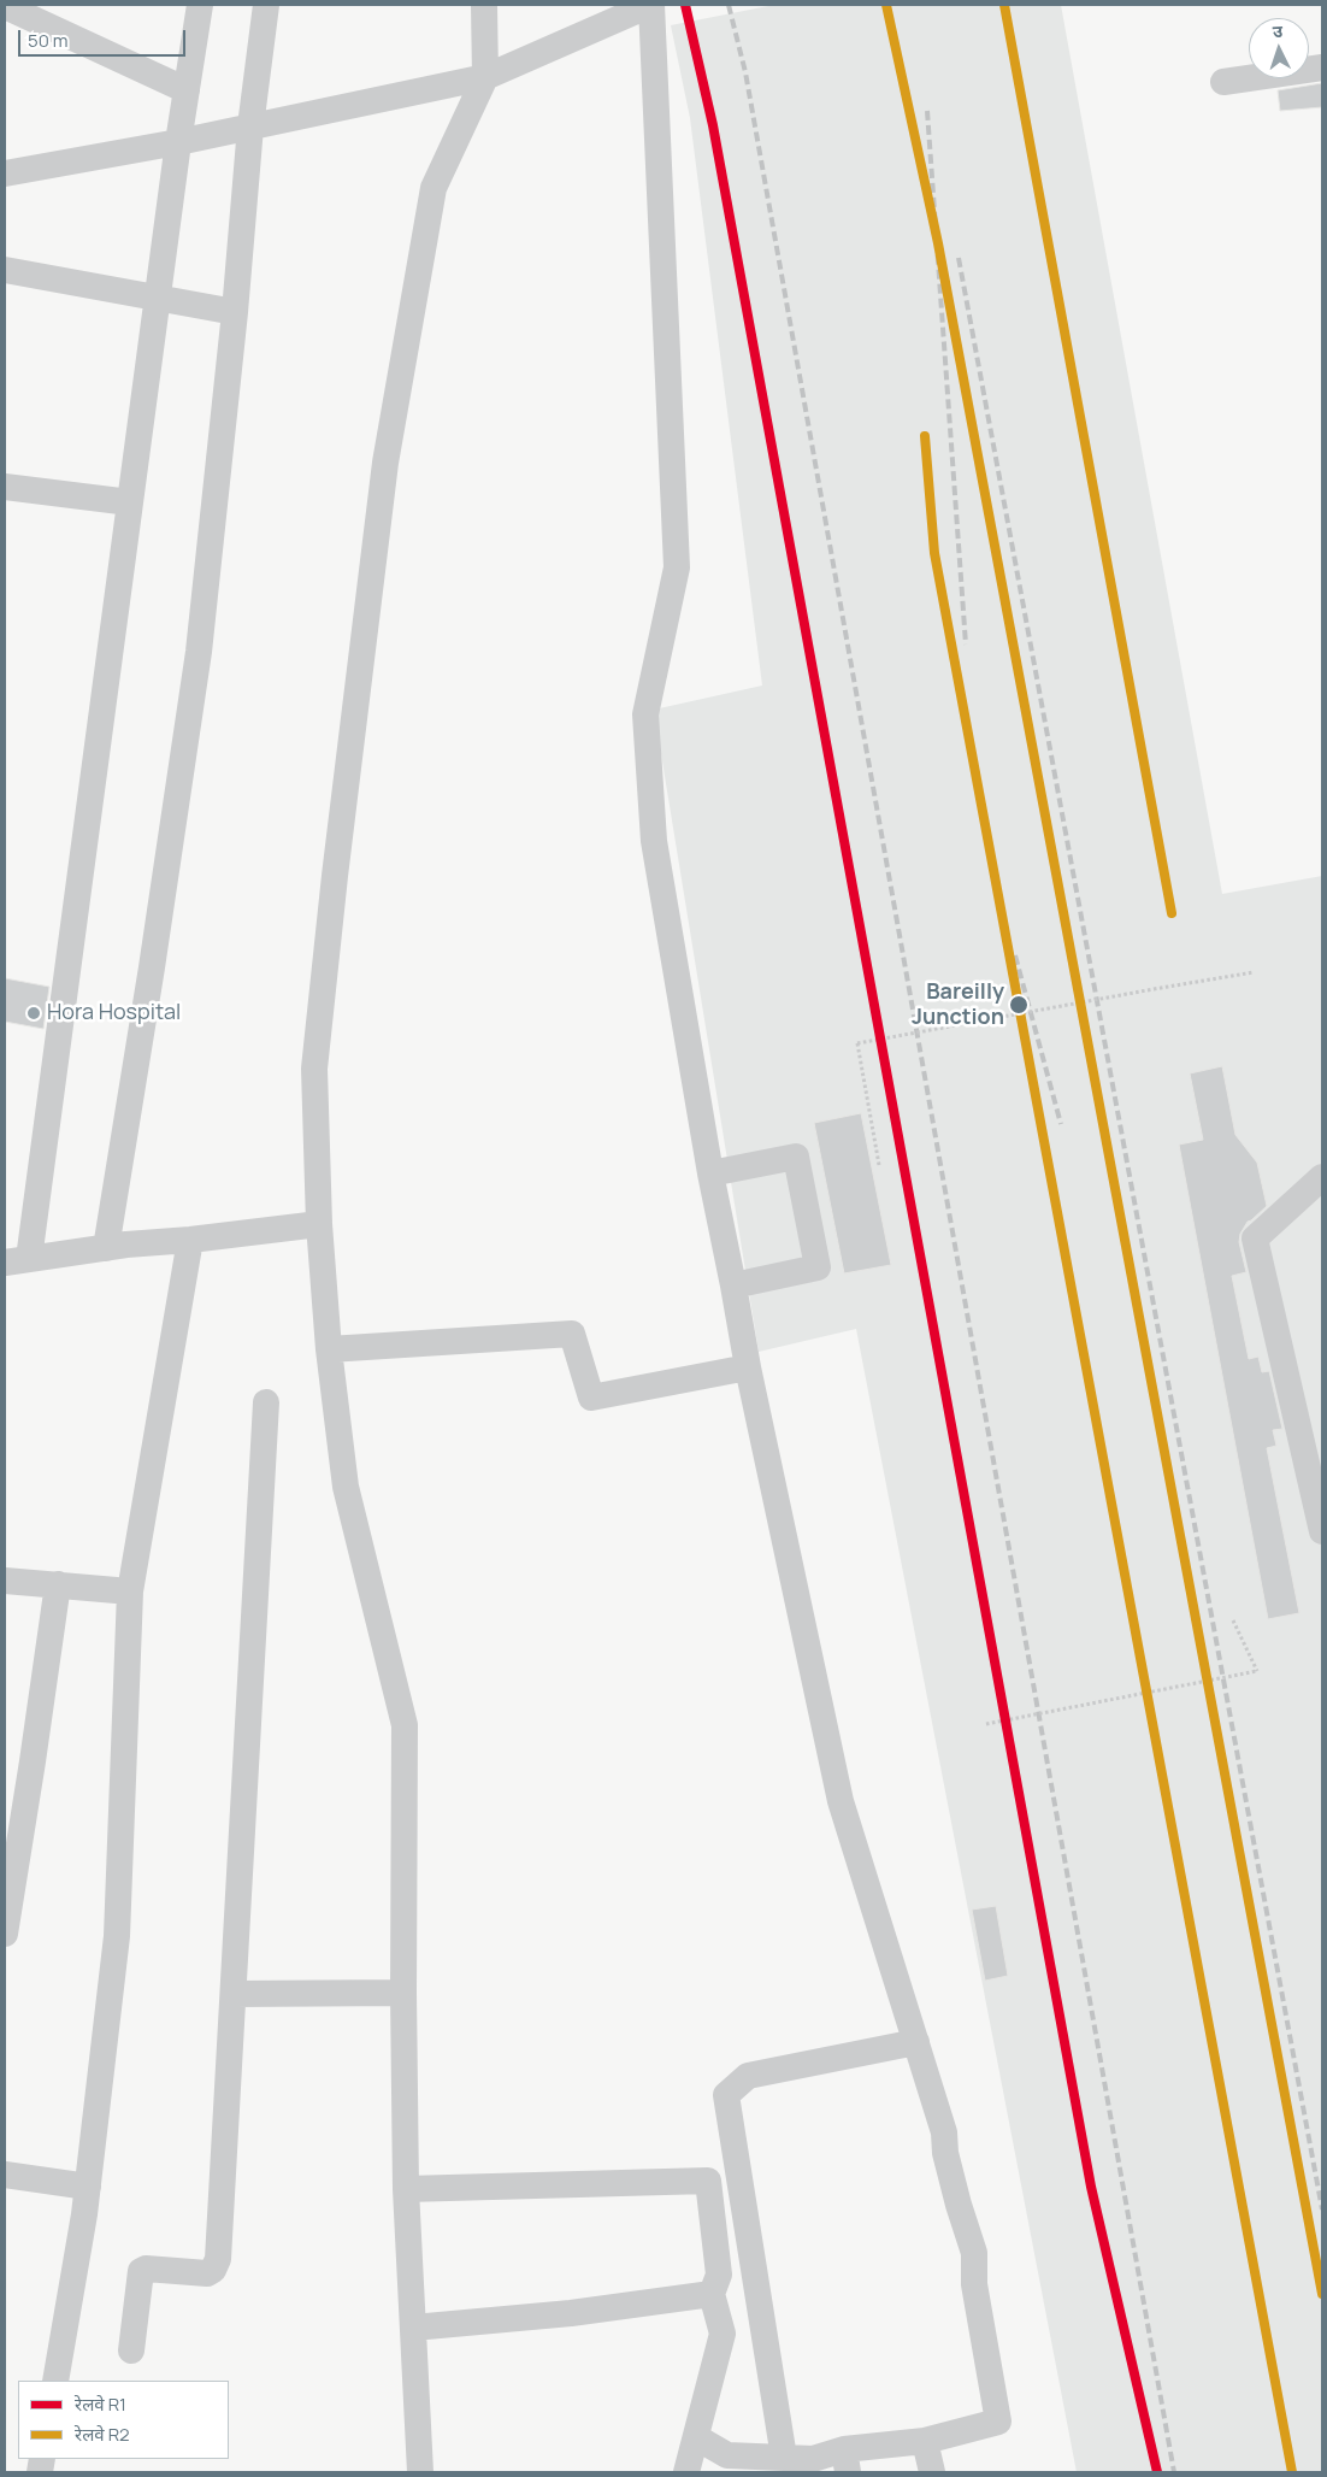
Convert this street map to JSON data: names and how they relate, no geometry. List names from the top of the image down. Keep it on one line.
{"places":["Bareilly Junction","Hora Hospital"],"lines":["rail line R1","rail line R2"],"legend":["रेलवे R1","रेलवे R2"],"scale_bar":"50 m","north":"top"}
